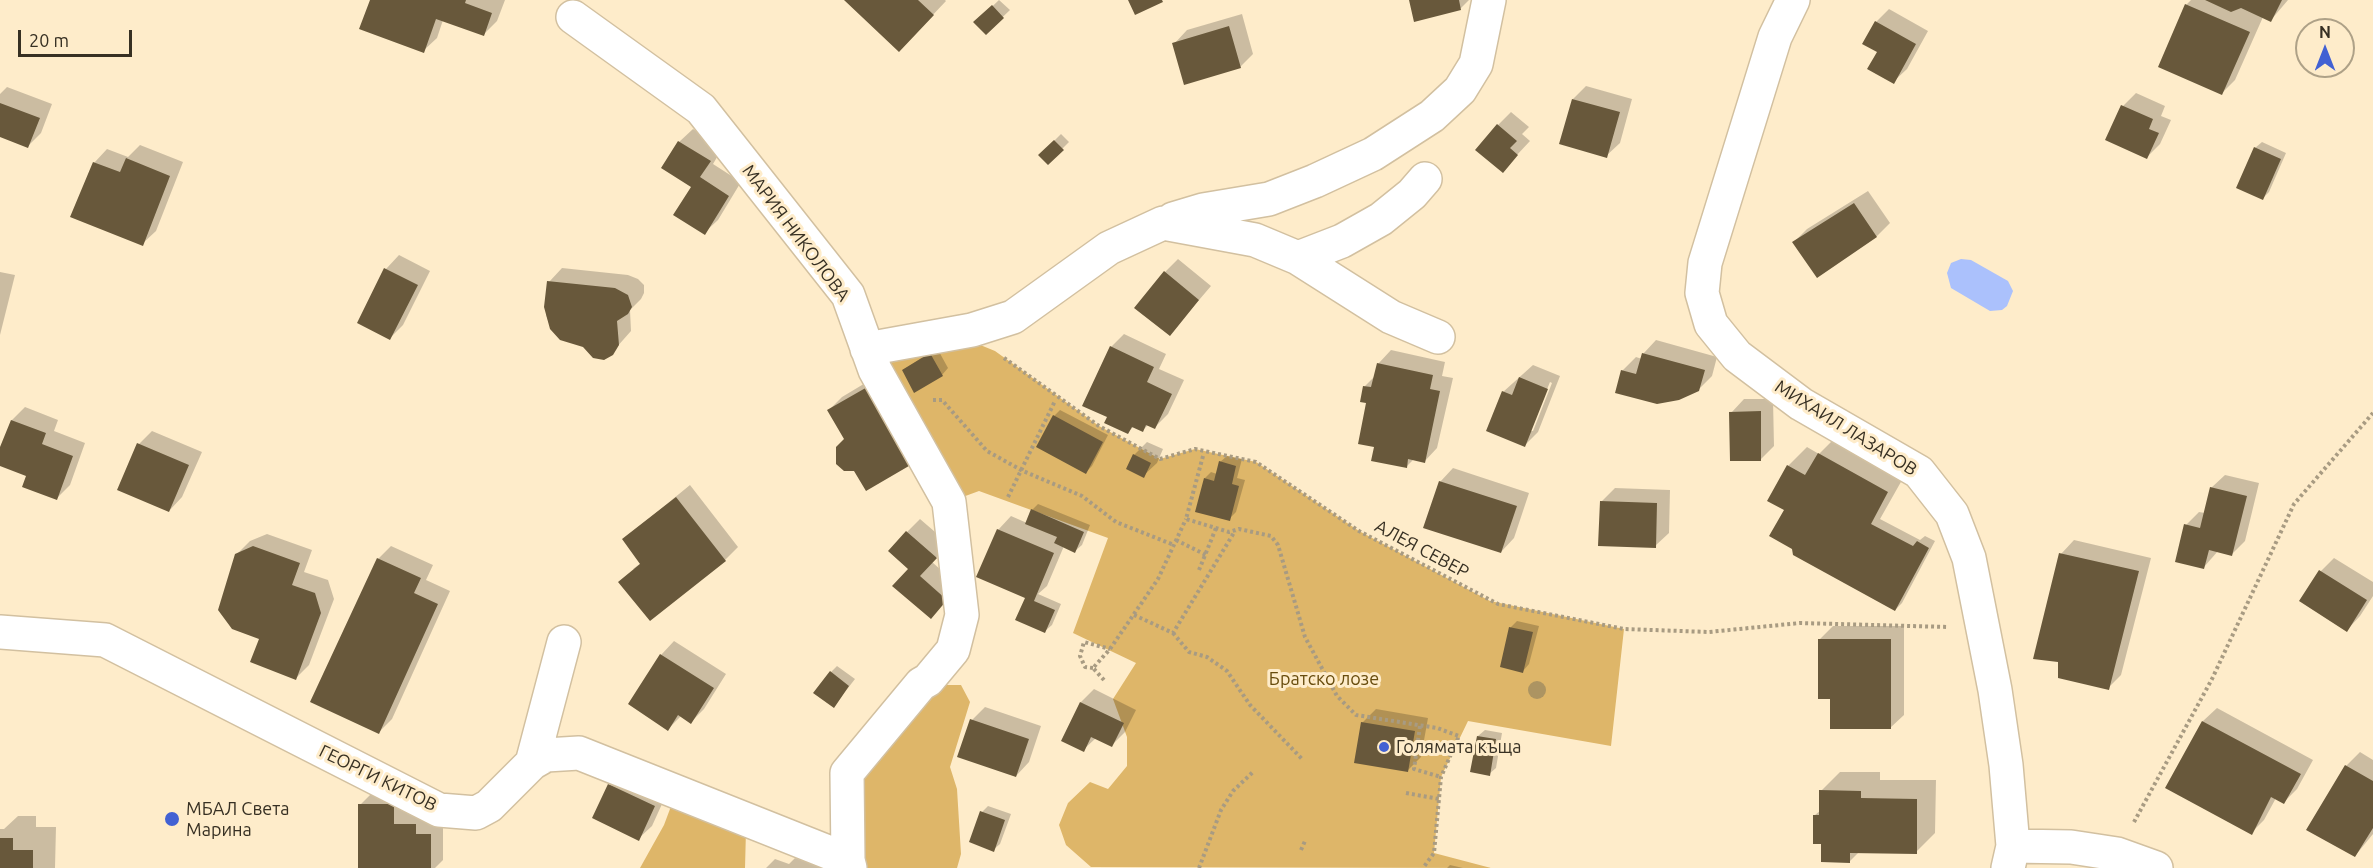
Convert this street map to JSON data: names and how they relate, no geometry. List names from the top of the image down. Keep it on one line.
{"streets":{"street":["МАРИЯ НИКОЛОВА","МИХАИЛ ЛАЗАРОВ","ГЕОРГИ КИТОВ"],"path":["АЛЕЯ СЕВЕР"]},"crossings":[["МАРИЯ НИКОЛОВА","ГЕОРГИ КИТОВ"]],"parks":["Братско лозе"],"places":["Голямата къща","МБАЛ Света Марина"],"scale_bar":"20 m","north":"top"}
